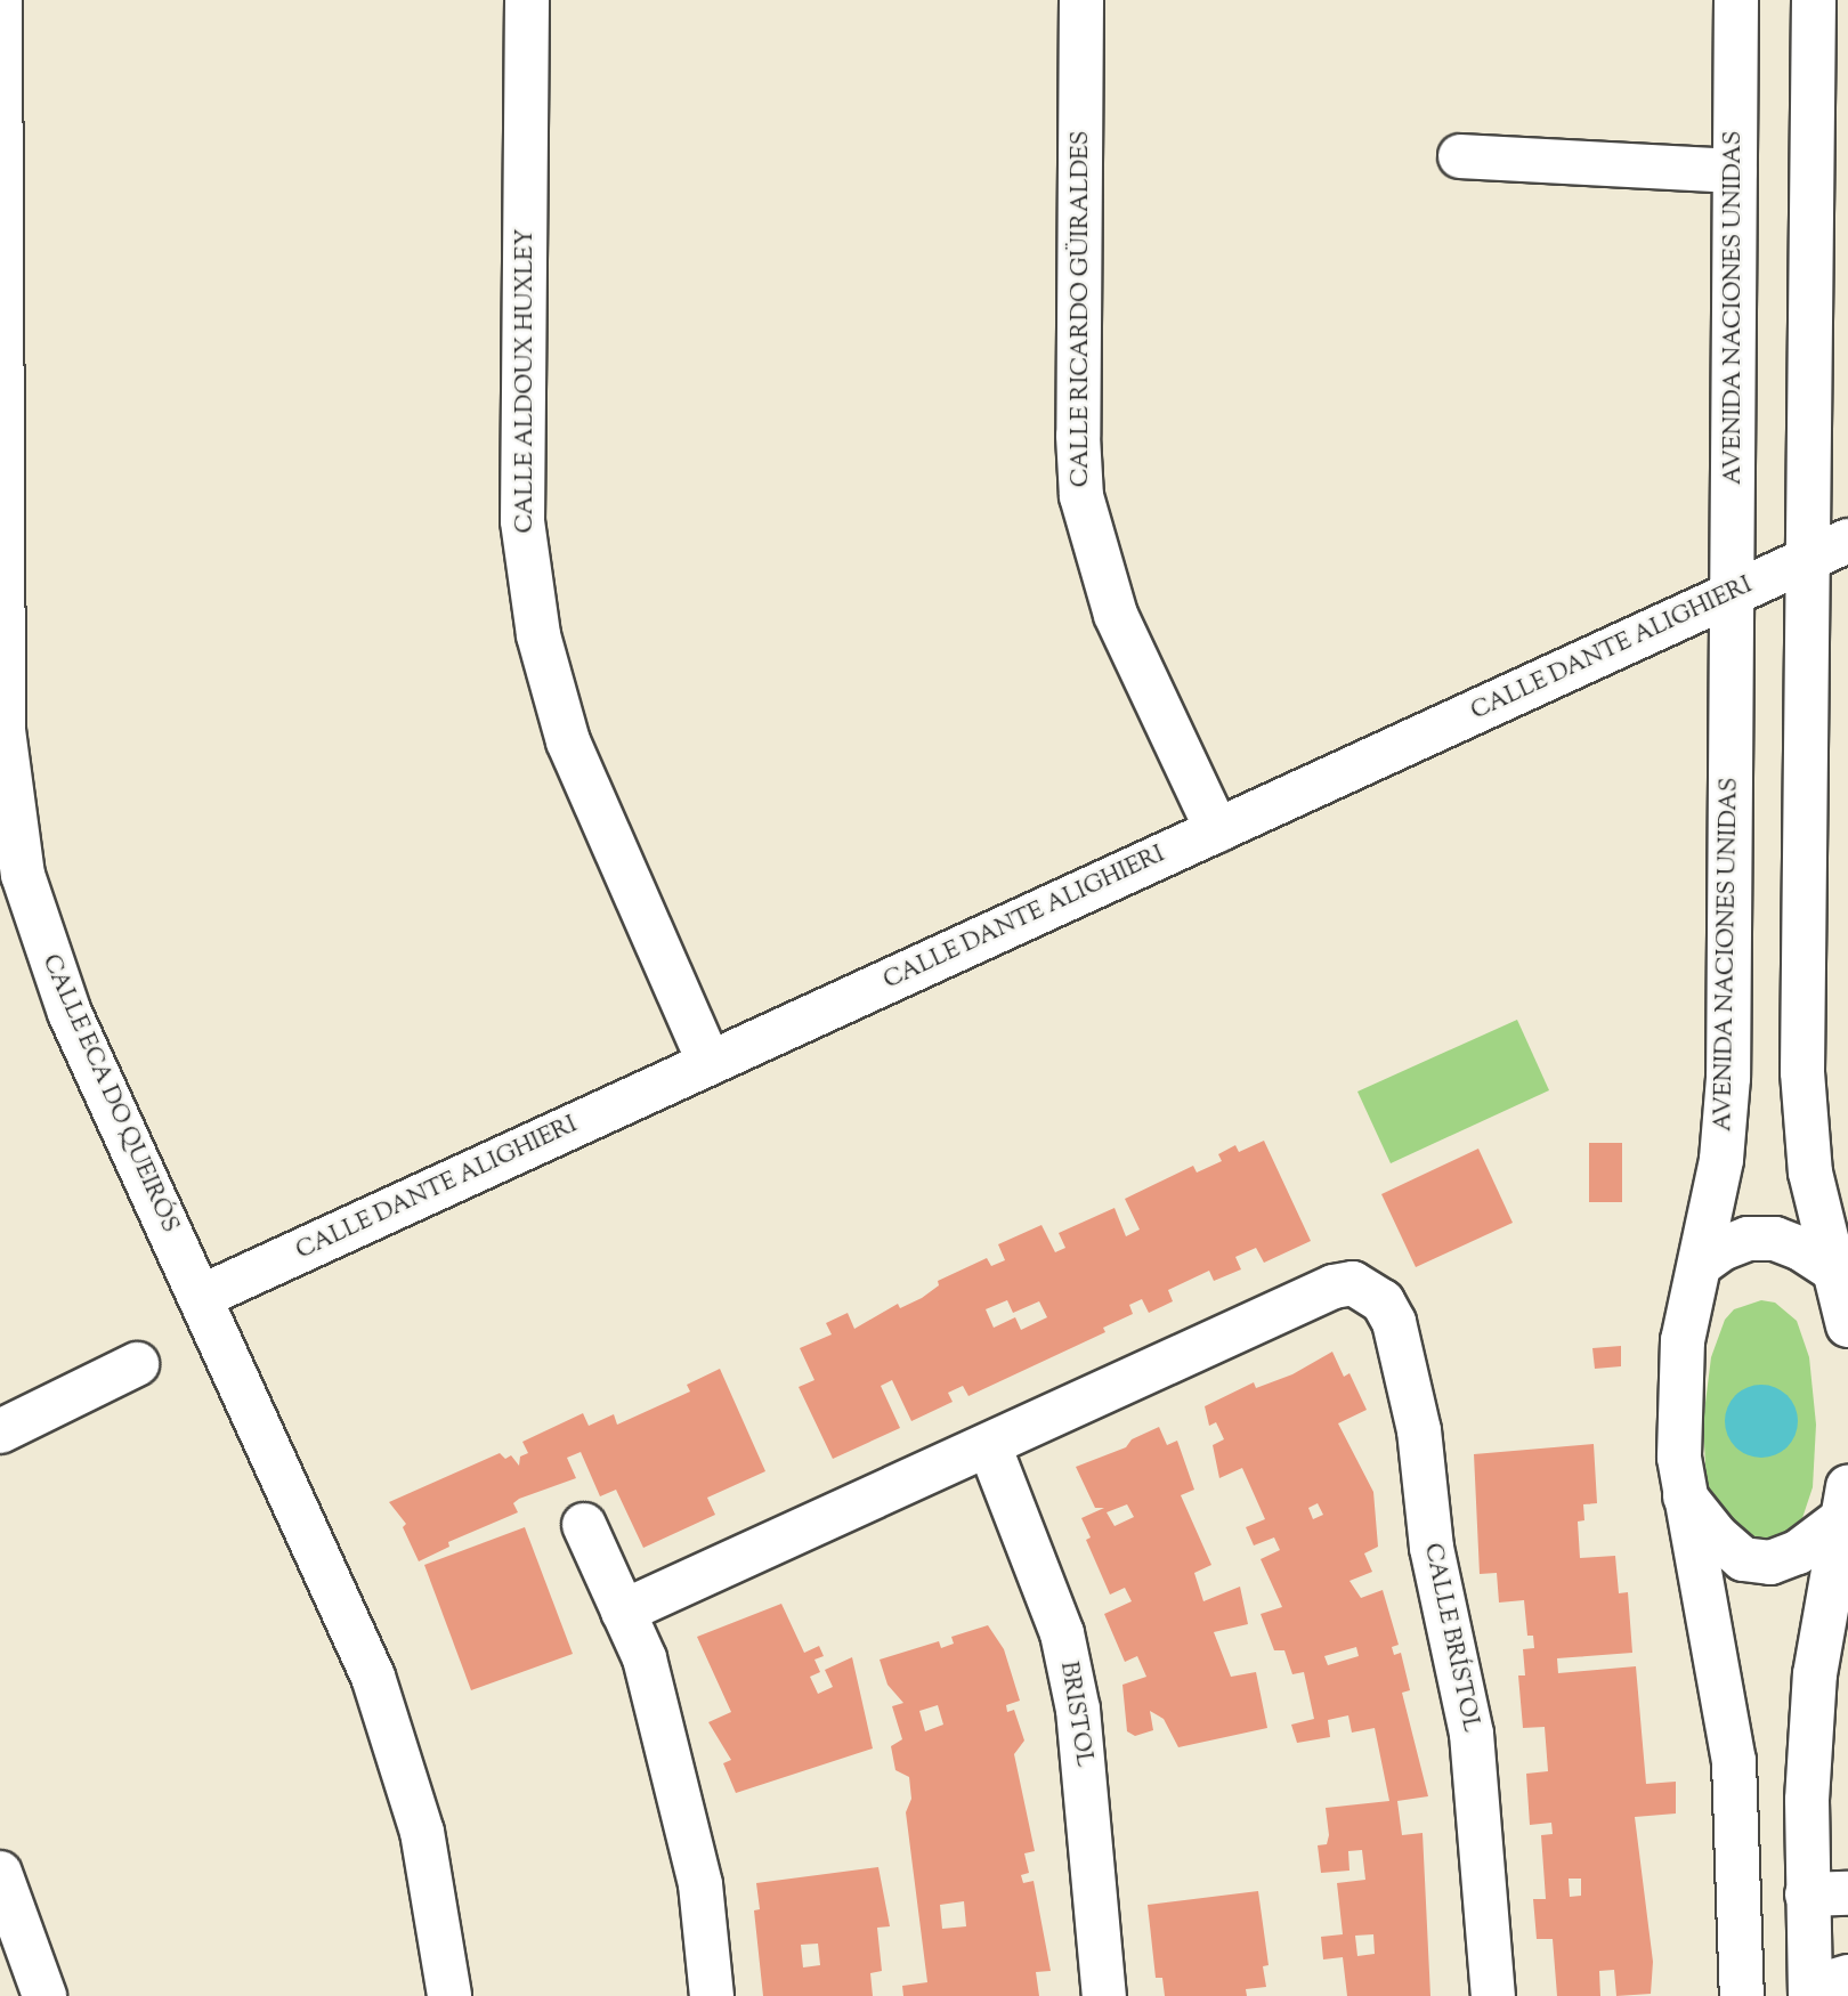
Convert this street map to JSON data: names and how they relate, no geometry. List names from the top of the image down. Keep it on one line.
{"streets":{"street":["AVENIDA NACIONES UNIDAS","CALLE RICARDO GÜIRALDES","CALLE ALDOUX HUXLEY","CALLE DANTE ALIGHIERI","CALLE ECA DO QUEIRÓS","CALLE BRÍSTOL","BRISTOL"]},"crossings":[["AVENIDA NACIONES UNIDAS","CALLE DANTE ALIGHIERI"],["CALLE RICARDO GÜIRALDES","CALLE DANTE ALIGHIERI"],["CALLE ALDOUX HUXLEY","CALLE DANTE ALIGHIERI"],["CALLE DANTE ALIGHIERI","CALLE ECA DO QUEIRÓS"],["CALLE BRÍSTOL","BRISTOL"]]}
